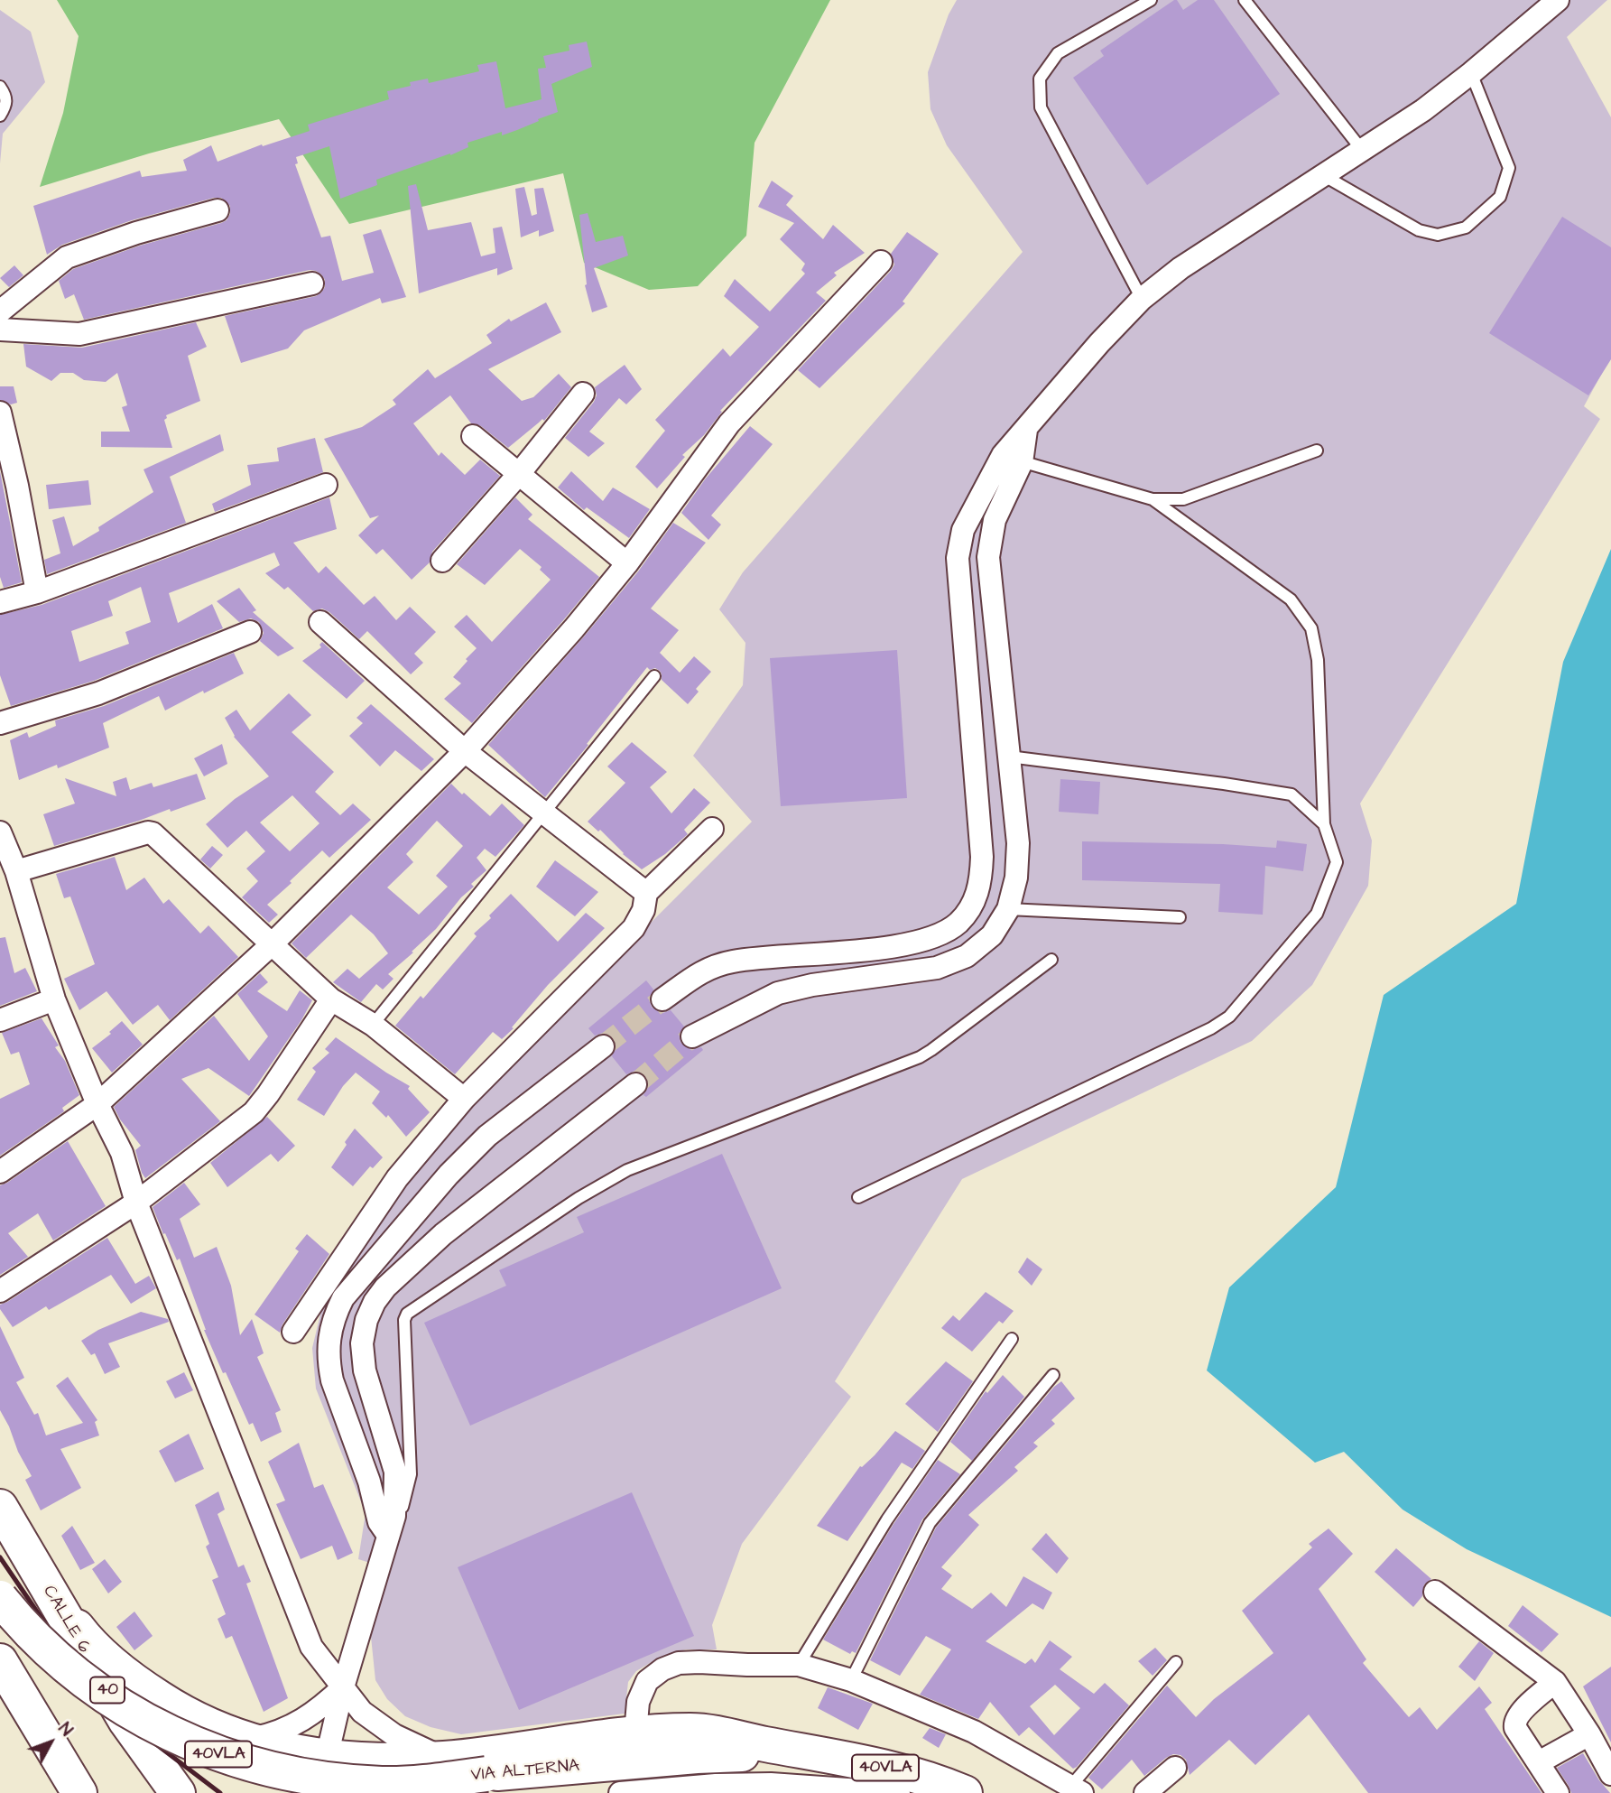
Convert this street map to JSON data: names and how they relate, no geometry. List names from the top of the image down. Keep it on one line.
{"streets":{"main road":["CALLE 6","40","40VLA","VIA ALTERNA"]},"crossings":[["CALLE 6","VIA ALTERNA"]],"north":"top right"}
